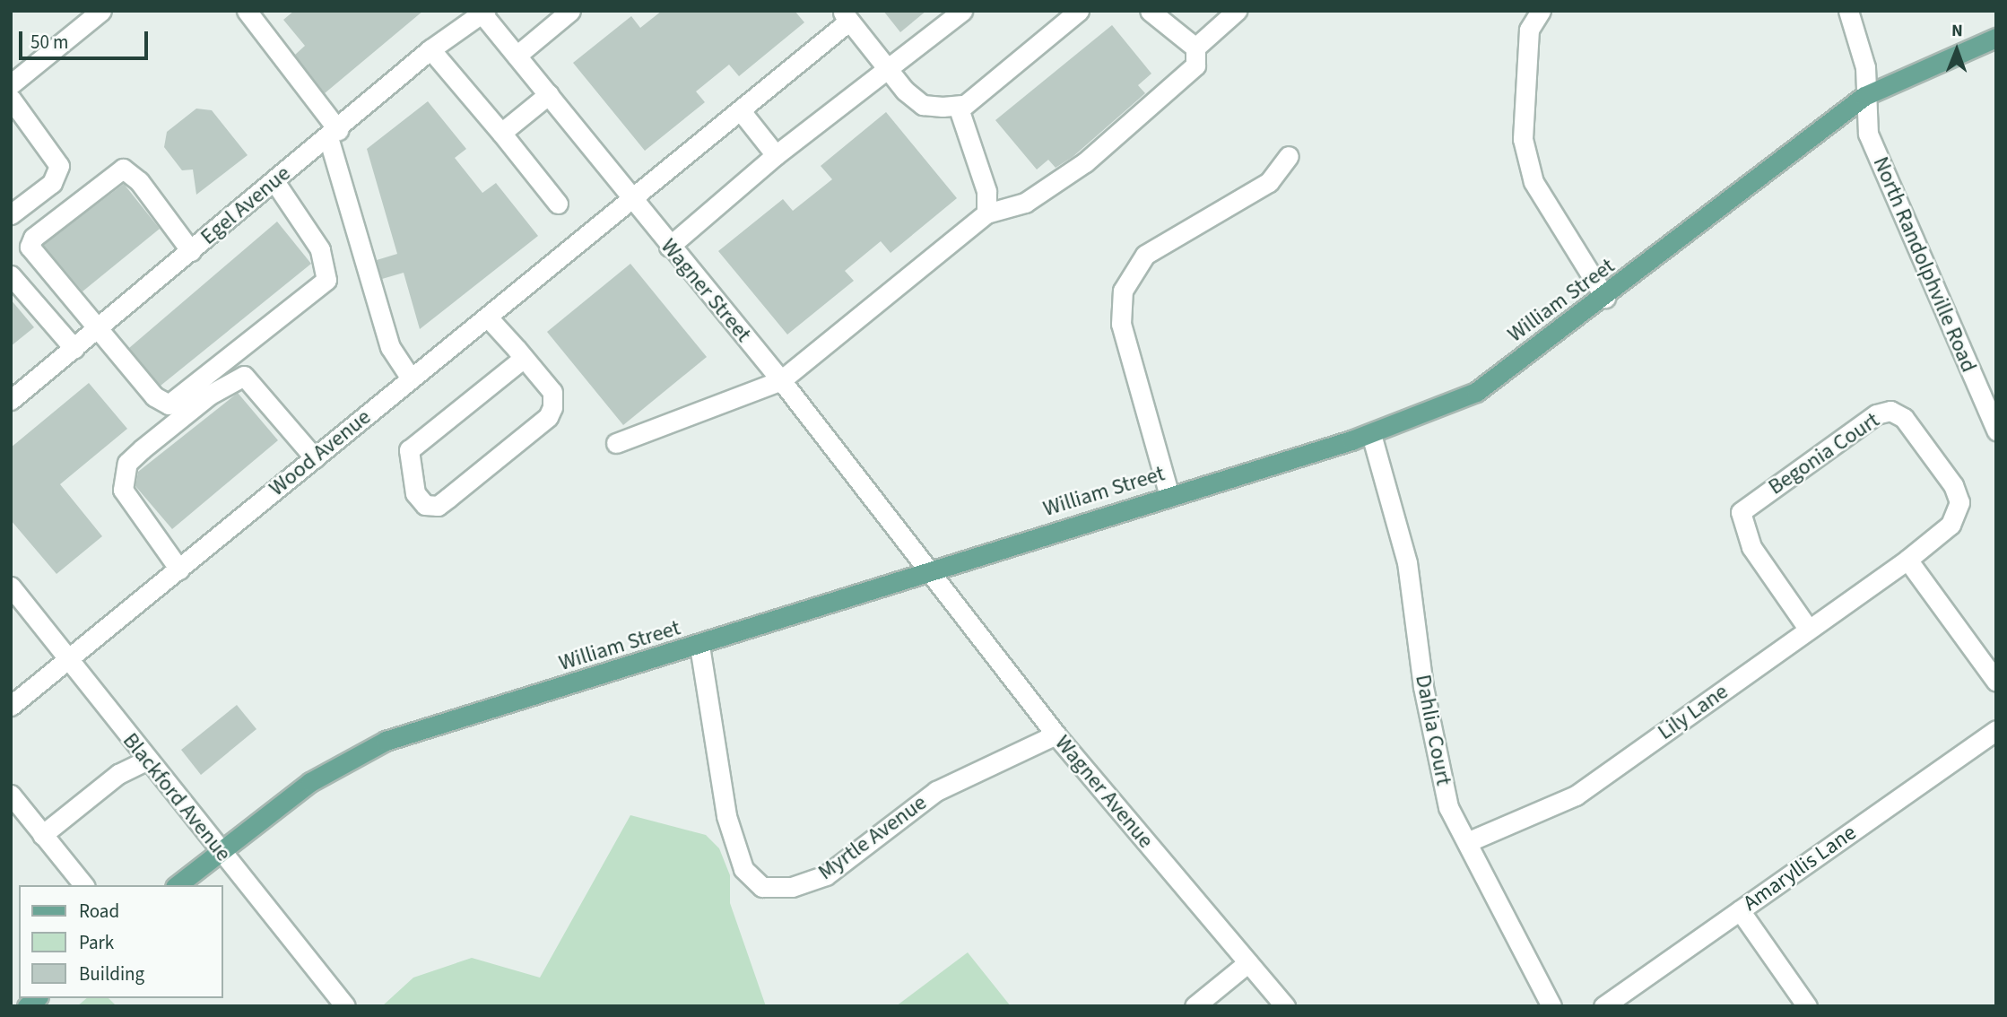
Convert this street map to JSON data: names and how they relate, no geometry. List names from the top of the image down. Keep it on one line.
{"streets":{"main road":["William Street"],"street":["Egel Avenue","North Randolphville Road","Wagner Street","Wood Avenue","Begonia Court","Lily Lane","Dahlia Court","Wagner Avenue","Blackford Avenue","Myrtle Avenue","Amaryllis Lane"]},"crossings":[["Egel Avenue","Wagner Street"],["North Randolphville Road","William Street"],["Wagner Street","William Street"],["Wagner Street","Wood Avenue"],["Wagner Street","Wagner Avenue"],["William Street","Dahlia Court"],["William Street","Wagner Avenue"],["William Street","Blackford Avenue"],["William Street","Myrtle Avenue"],["Wood Avenue","Blackford Avenue"],["Begonia Court","Lily Lane"],["Lily Lane","Dahlia Court"],["Wagner Avenue","Myrtle Avenue"]],"legend":["Road","Park","Building"],"scale_bar":"50 m","north":"top"}
